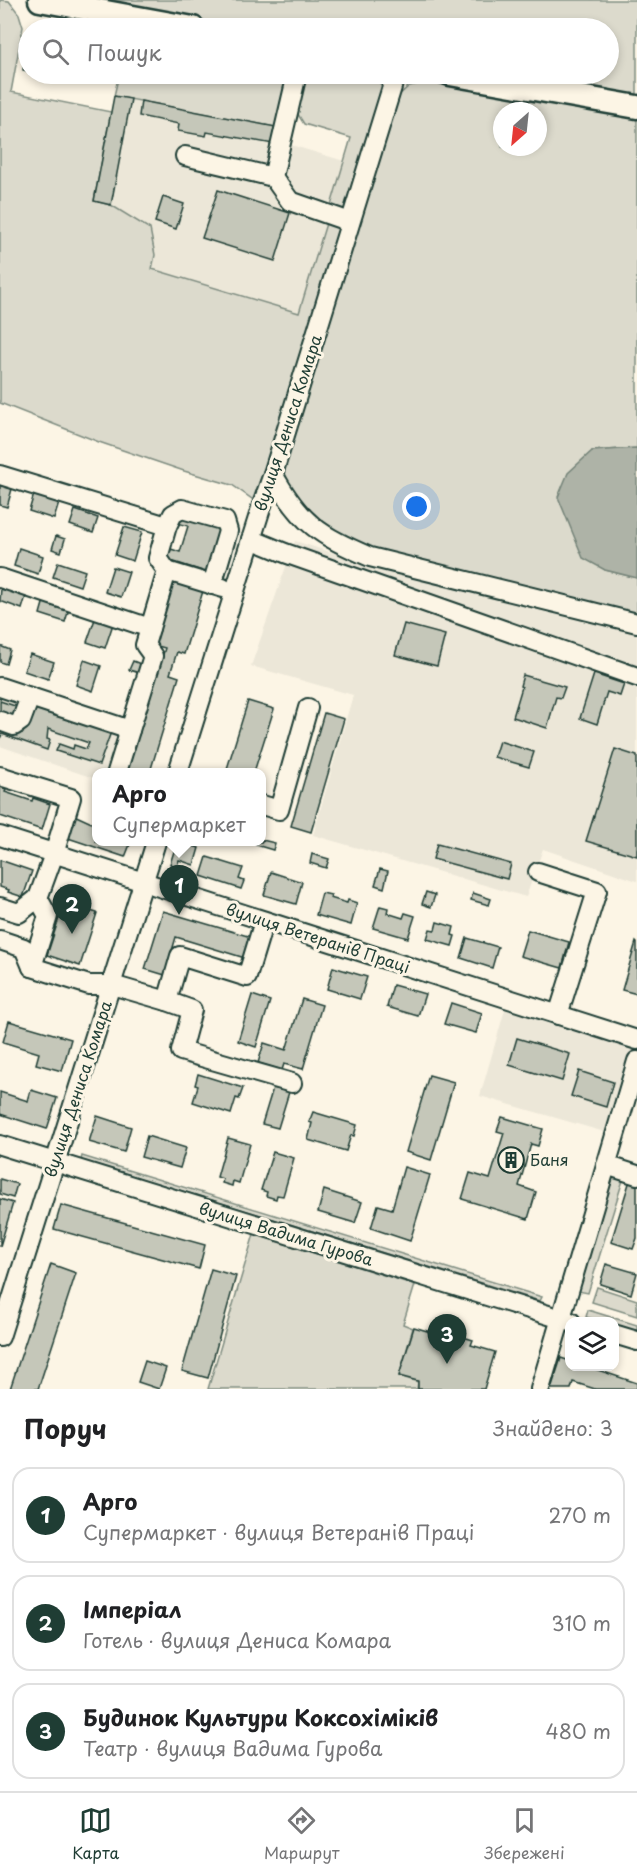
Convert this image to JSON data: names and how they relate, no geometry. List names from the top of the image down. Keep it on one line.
{"streets":{"street":["вулиця Дениса Комара","вулиця Ветеранів Праці","вулиця Вадима Гурова"]},"crossings":[["вулиця Дениса Комара","вулиця Ветеранів Праці"],["вулиця Дениса Комара","вулиця Вадима Гурова"]],"places":{"building":["Баня"]},"north":"bottom left","page":{"search":"Пошук","popup":["Арго","Супермаркет"],"pins":["1","2","3"],"heading":["Поруч","Знайдено: 3"],"list":[{"mark":"1","name":"Арго","note":"Супермаркет · вулиця Ветеранів Праці","value":"270 m"},{"mark":"2","name":"Імперіал","note":"Готель · вулиця Дениса Комара","value":"310 m"},{"mark":"3","name":"Будинок Культури Коксохіміків","note":"Театр · вулиця Вадима Гурова","value":"480 m"}],"nav":["Карта","Маршрут","Збережені"]}}
